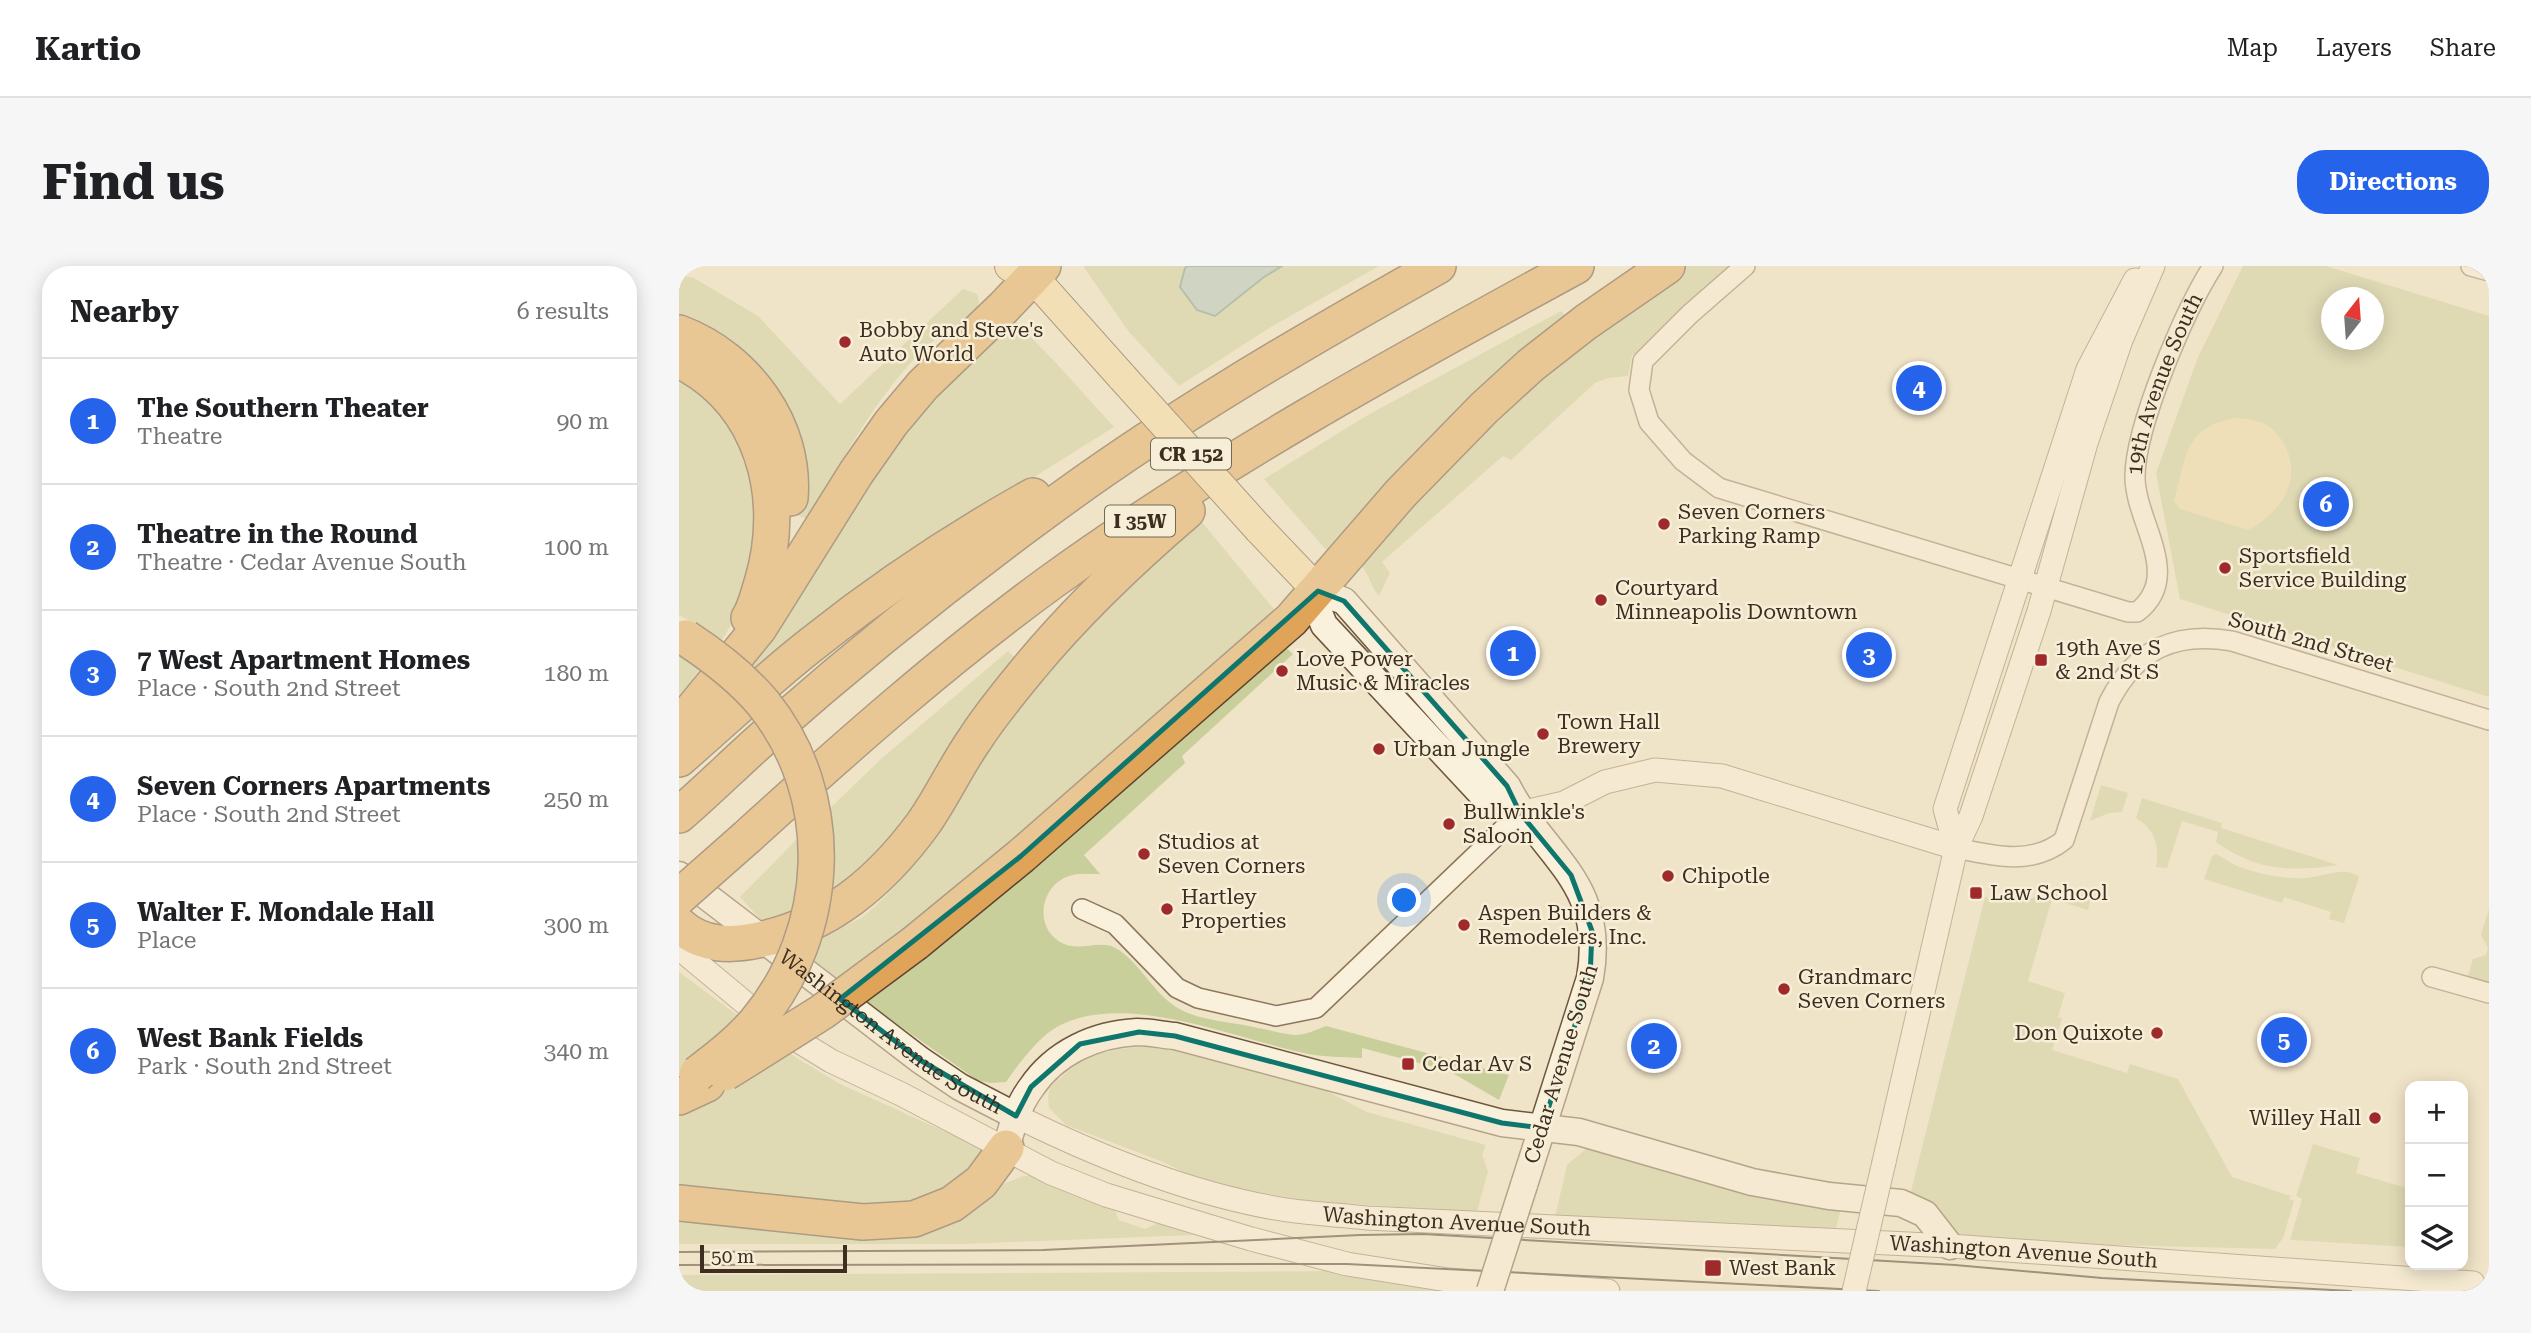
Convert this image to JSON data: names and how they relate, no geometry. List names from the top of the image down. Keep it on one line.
{"streets":{"highway":["I 35W"],"main road":["CR 152","Washington Avenue South","Cedar Avenue South"],"street":["19th Avenue South","South 2nd Street"]},"crossings":[["I 35W","Washington Avenue South"]],"places":{"other":["Bobby and Steve's Auto World","Seven Corners Parking Ramp","Sportsfield Service Building","Courtyard Minneapolis Downtown","Love Power Music & Miracles","Town Hall Brewery","Urban Jungle","Bullwinkle's Saloon","Studios at Seven Corners","Chipotle","Hartley Properties","Aspen Builders & Remodelers, Inc.","Grandmarc Seven Corners","Don Quixote","Willey Hall"],"transit":["19th Ave S & 2nd St S","Law School","Cedar Av S","West Bank"]},"scale_bar":"50 m","north":"top","page":{"header":"Kartio","nav":["Map","Layers","Share"],"buttons":"Directions","title":"Find us","heading":["Nearby","6 results"],"list":[{"mark":"1","name":"The Southern Theater","note":"Theatre","value":"90 m"},{"mark":"2","name":"Theatre in the Round","note":"Theatre · Cedar Avenue South","value":"100 m"},{"mark":"3","name":"7 West Apartment Homes","note":"Place · South 2nd Street","value":"180 m"},{"mark":"4","name":"Seven Corners Apartments","note":"Place · South 2nd Street","value":"250 m"},{"mark":"5","name":"Walter F. Mondale Hall","note":"Place","value":"300 m"},{"mark":"6","name":"West Bank Fields","note":"Park · South 2nd Street","value":"340 m"}],"pins":["4","6","1","3","5","2"],"map_buttons":["+","−"],"scale":"50 m"}}
